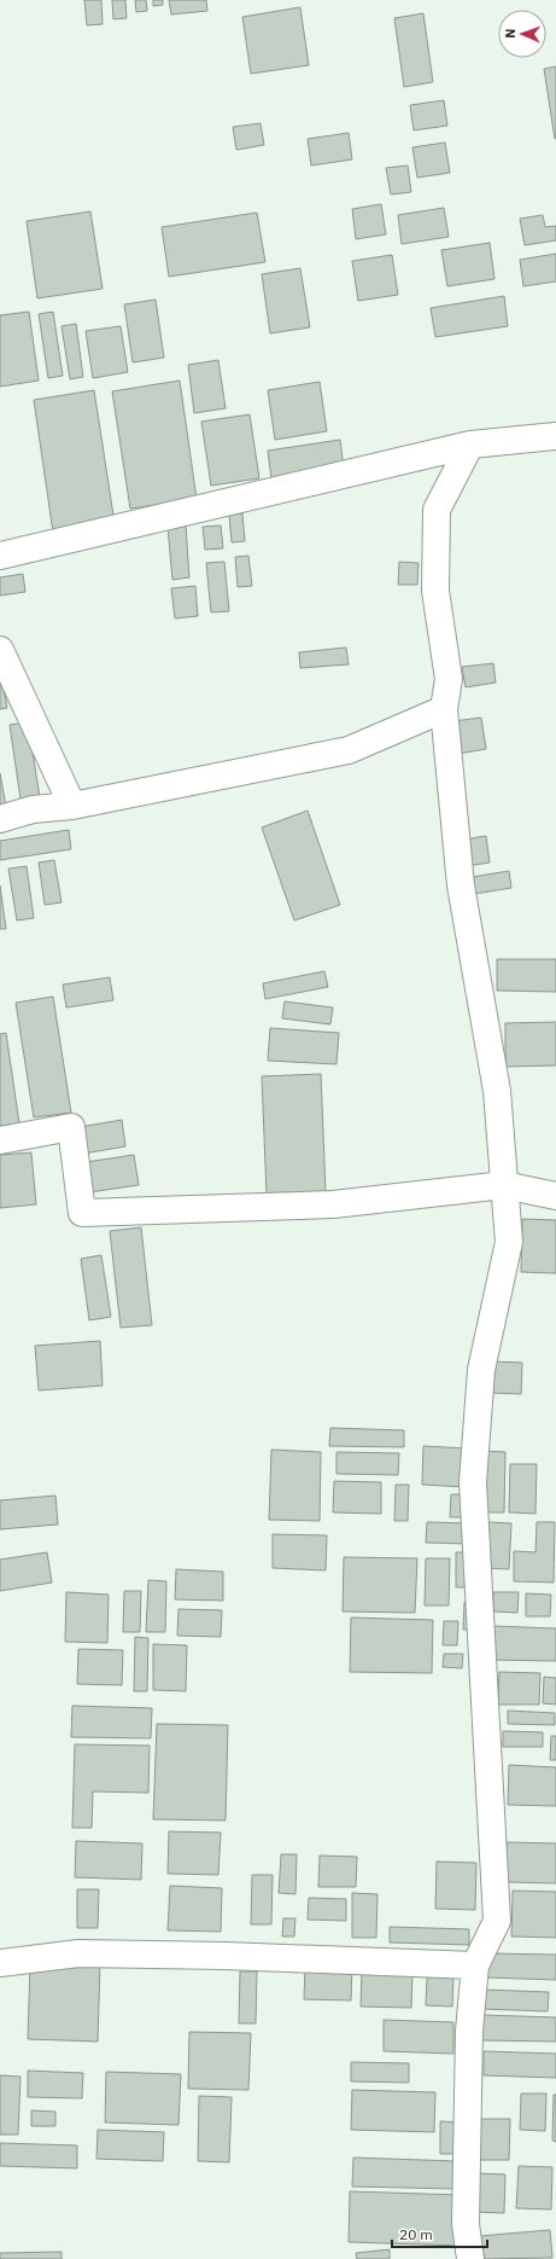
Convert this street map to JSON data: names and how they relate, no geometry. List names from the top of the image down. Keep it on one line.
{"scale_bar":"20 m","north":"left"}
